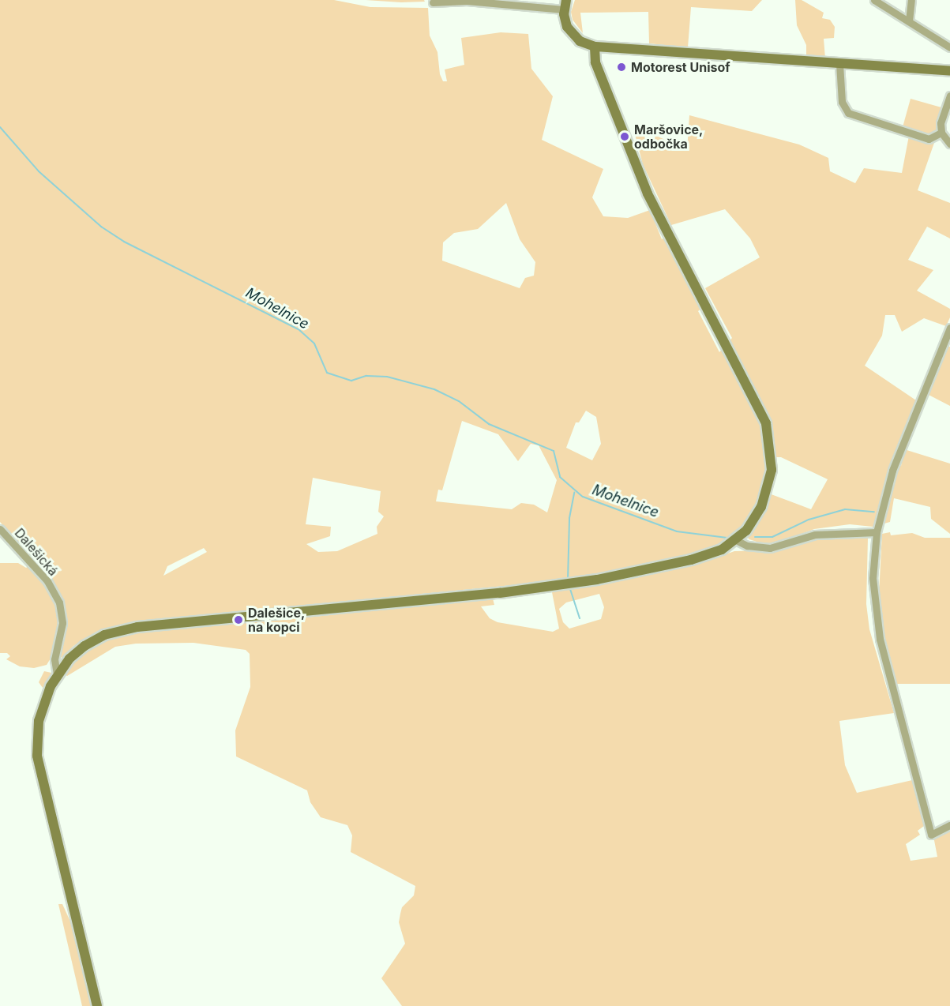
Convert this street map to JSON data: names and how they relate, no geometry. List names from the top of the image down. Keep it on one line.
{"streets":{"street":["Dalešická"]},"water":["Mohelnice"],"places":["Motorest Unisof","Maršovice, odbočka","Dalešice, na kopci"]}
